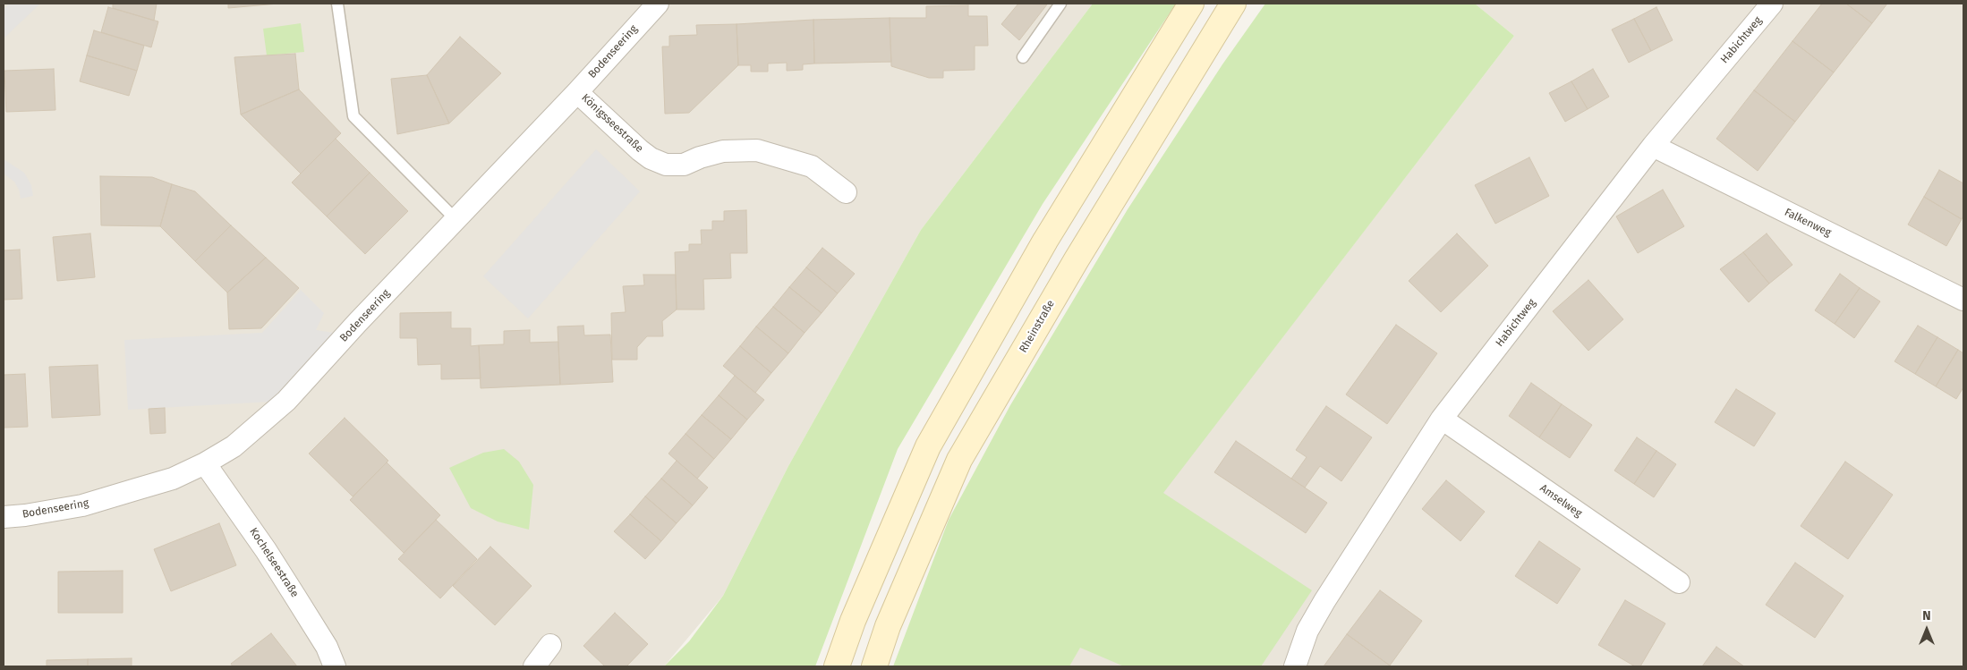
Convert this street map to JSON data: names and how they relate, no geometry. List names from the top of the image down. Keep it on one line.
{"streets":{"street":["Habichtweg","Bodenseering","Königsseestraße","Falkenweg","Rheinstraße","Amselweg","Kochelseestraße"]},"crossings":[["Habichtweg","Falkenweg"],["Habichtweg","Amselweg"],["Bodenseering","Königsseestraße"],["Bodenseering","Kochelseestraße"]],"north":"top"}
